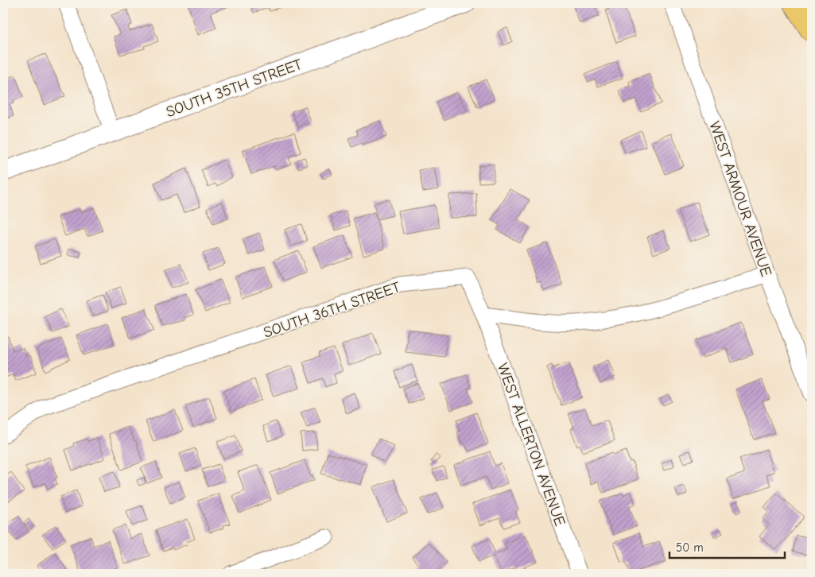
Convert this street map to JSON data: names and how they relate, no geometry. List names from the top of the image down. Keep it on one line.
{"streets":{"street":["SOUTH 35TH STREET","WEST ARMOUR AVENUE","SOUTH 36TH STREET","WEST ALLERTON AVENUE"]},"crossings":[["SOUTH 36TH STREET","WEST ALLERTON AVENUE"]],"scale_bar":"50 m"}
